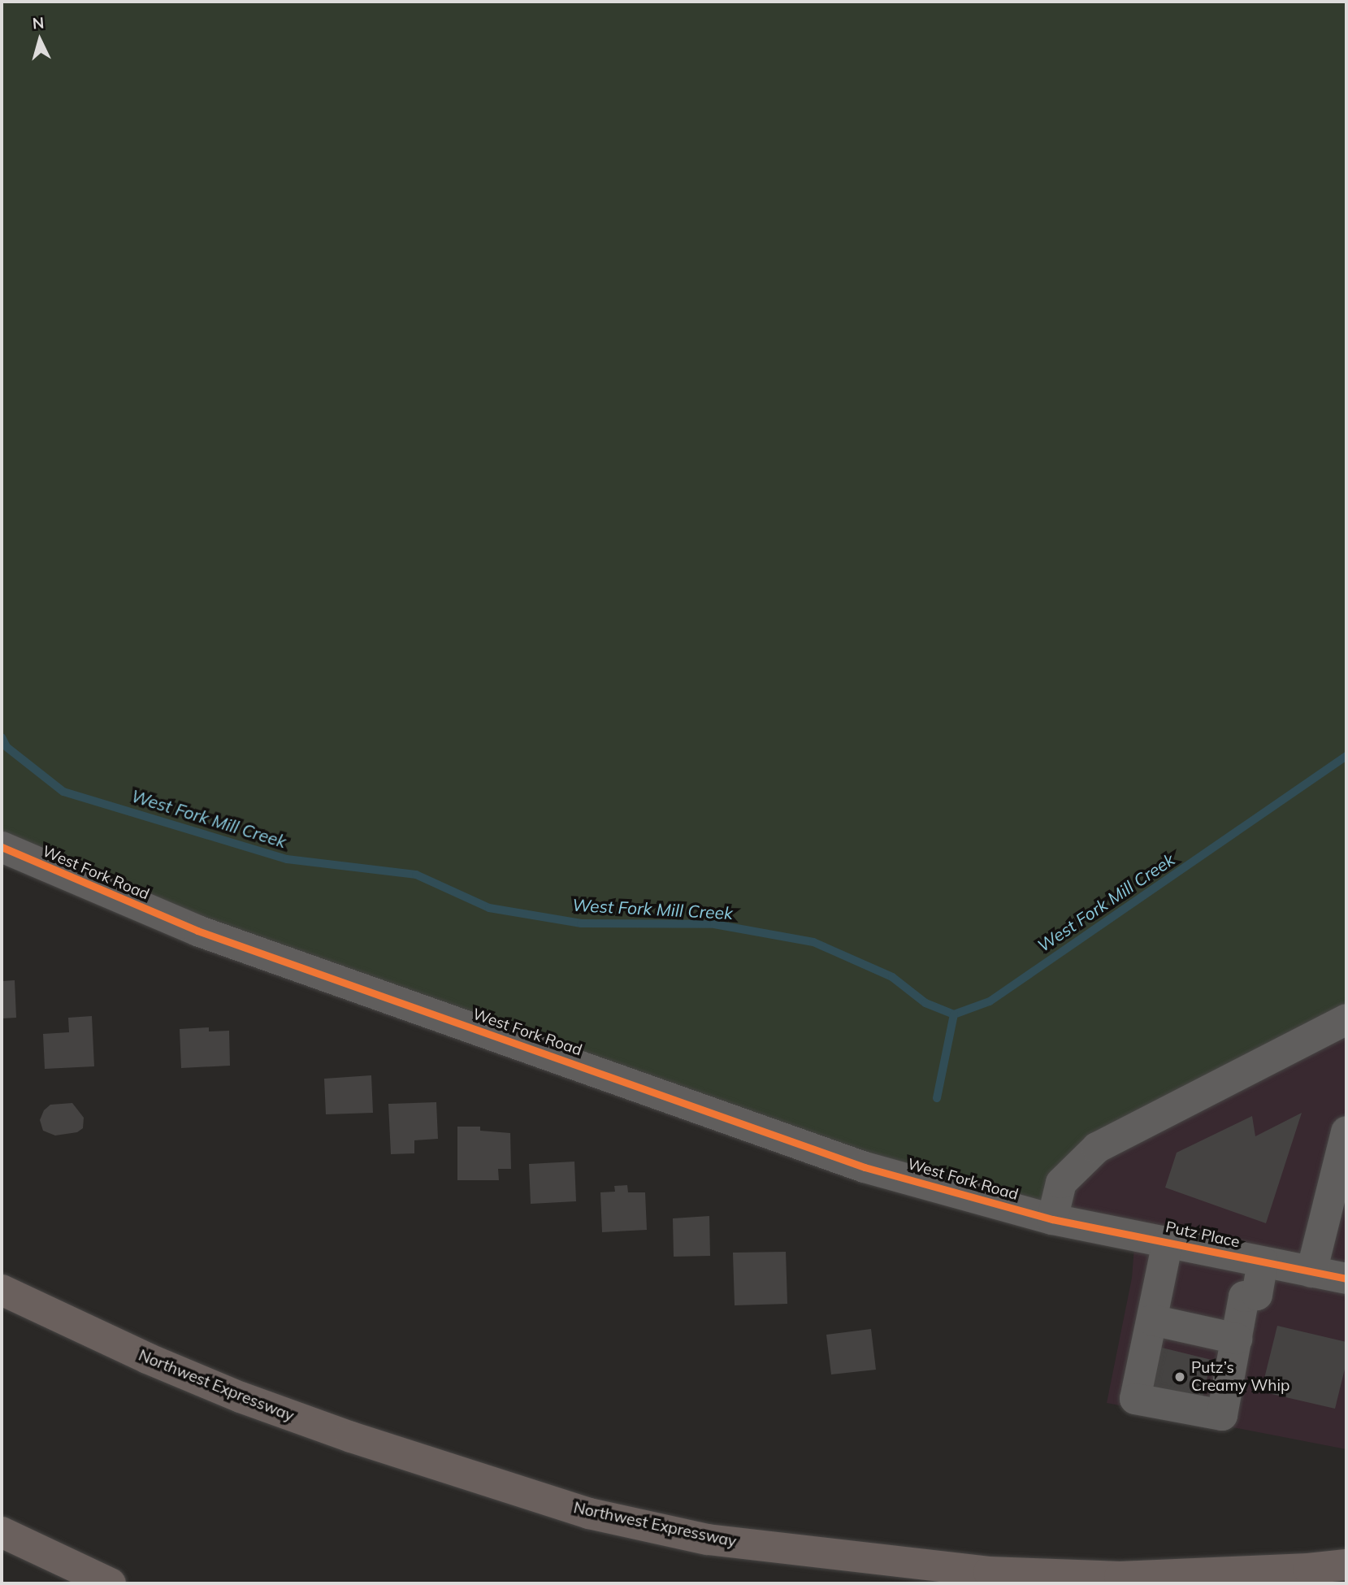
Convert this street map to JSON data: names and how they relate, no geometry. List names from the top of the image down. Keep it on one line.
{"streets":{"highway":["Northwest Expressway"],"street":["West Fork Road","Putz Place"]},"crossings":[["West Fork Road","Putz Place"]],"water":["West Fork Mill Creek"],"places":["Putz’s Creamy Whip"],"north":"top"}
